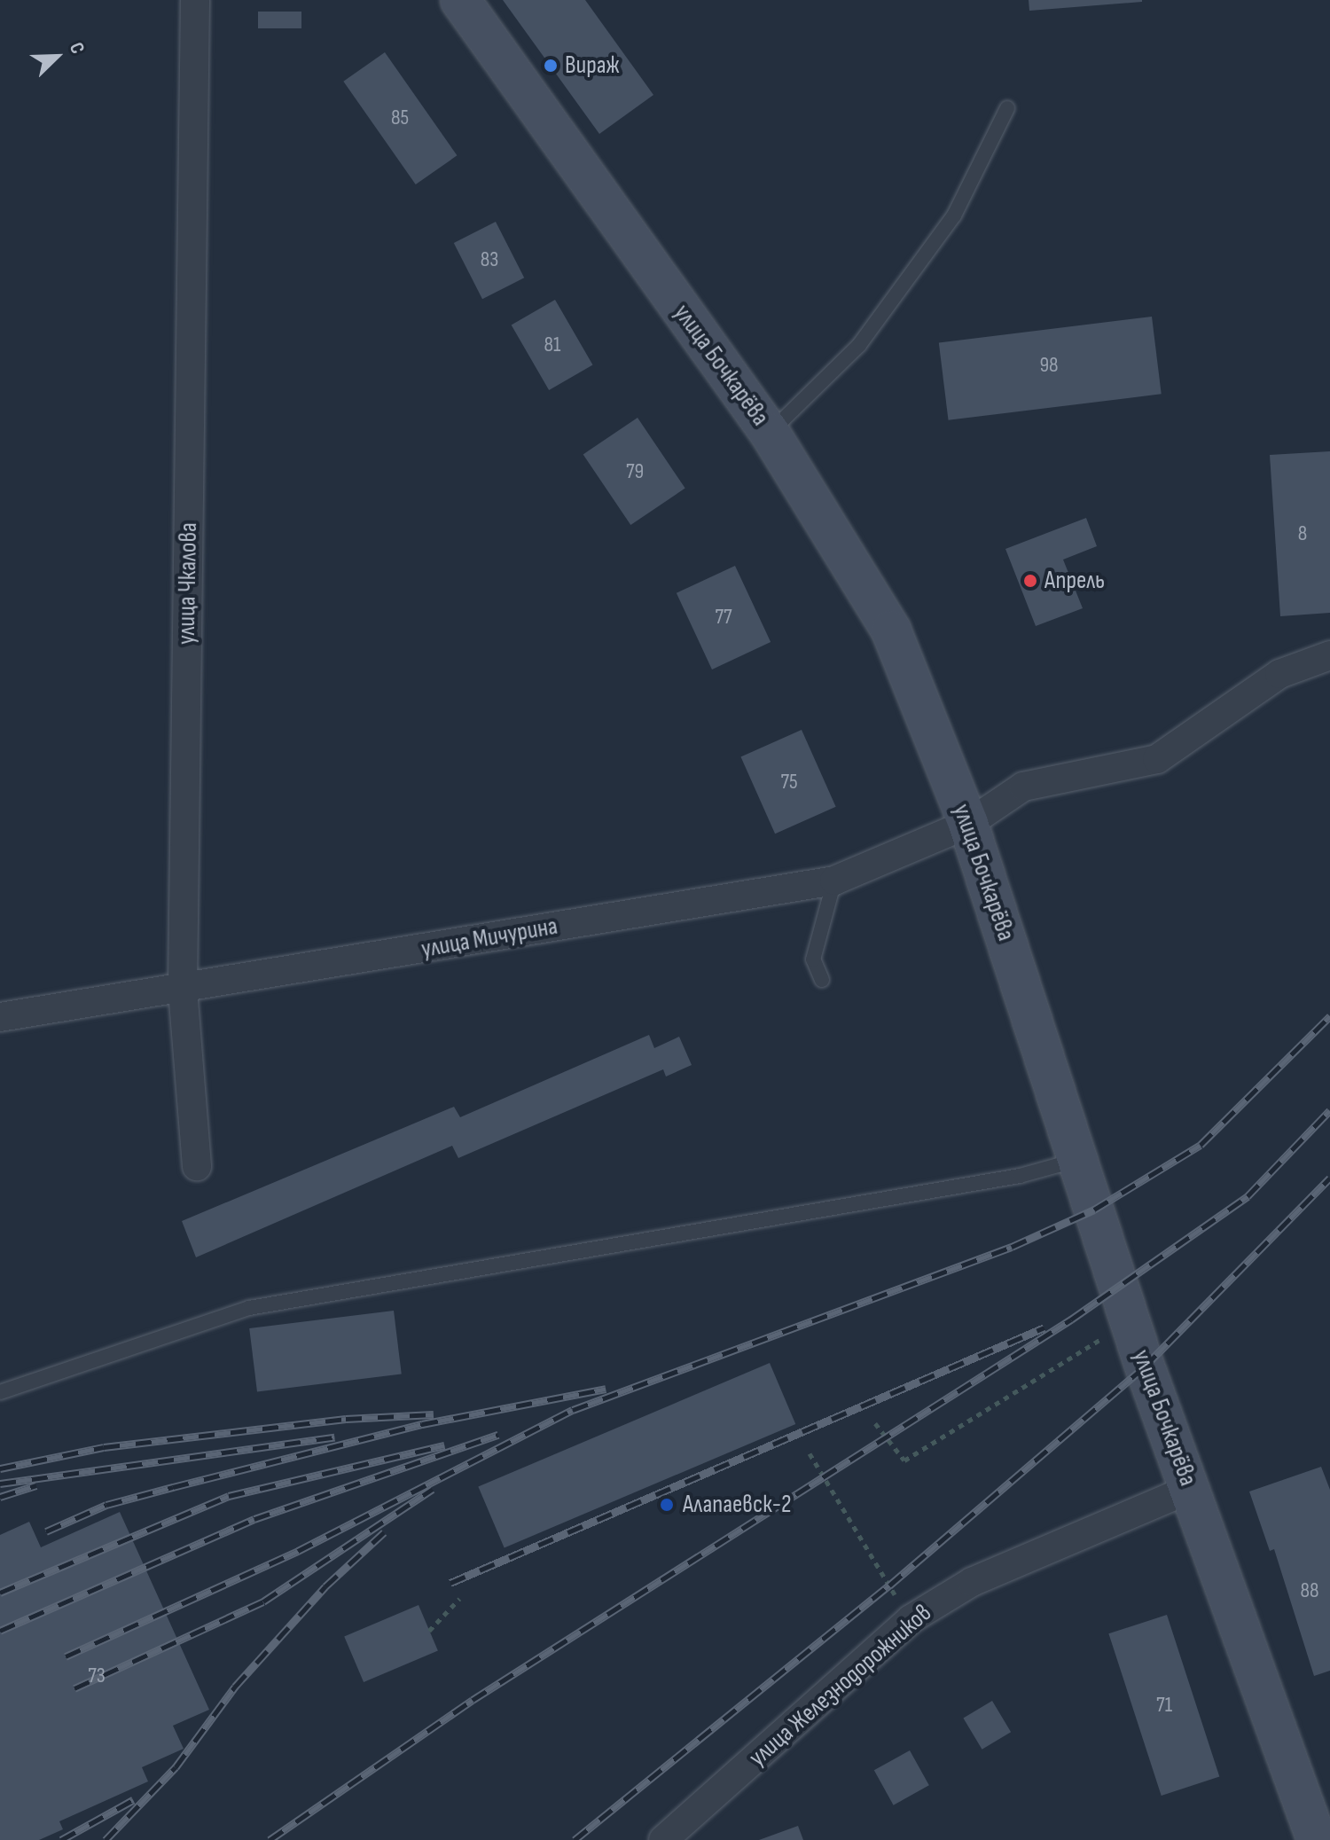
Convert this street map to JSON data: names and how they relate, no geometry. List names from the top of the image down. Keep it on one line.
{"streets":{"street":["улица Бочкарёва","улица Чкалова","улица Мичурина","улица Железнодорожников"]},"crossings":[["улица Бочкарёва","улица Мичурина"],["улица Бочкарёва","улица Железнодорожников"],["улица Чкалова","улица Мичурина"]],"places":["Вираж","Апрель","Алапаевск-2"],"house_numbers":["85","83","81","98","79","8","77","75","88","73","71"],"north":"top right"}
